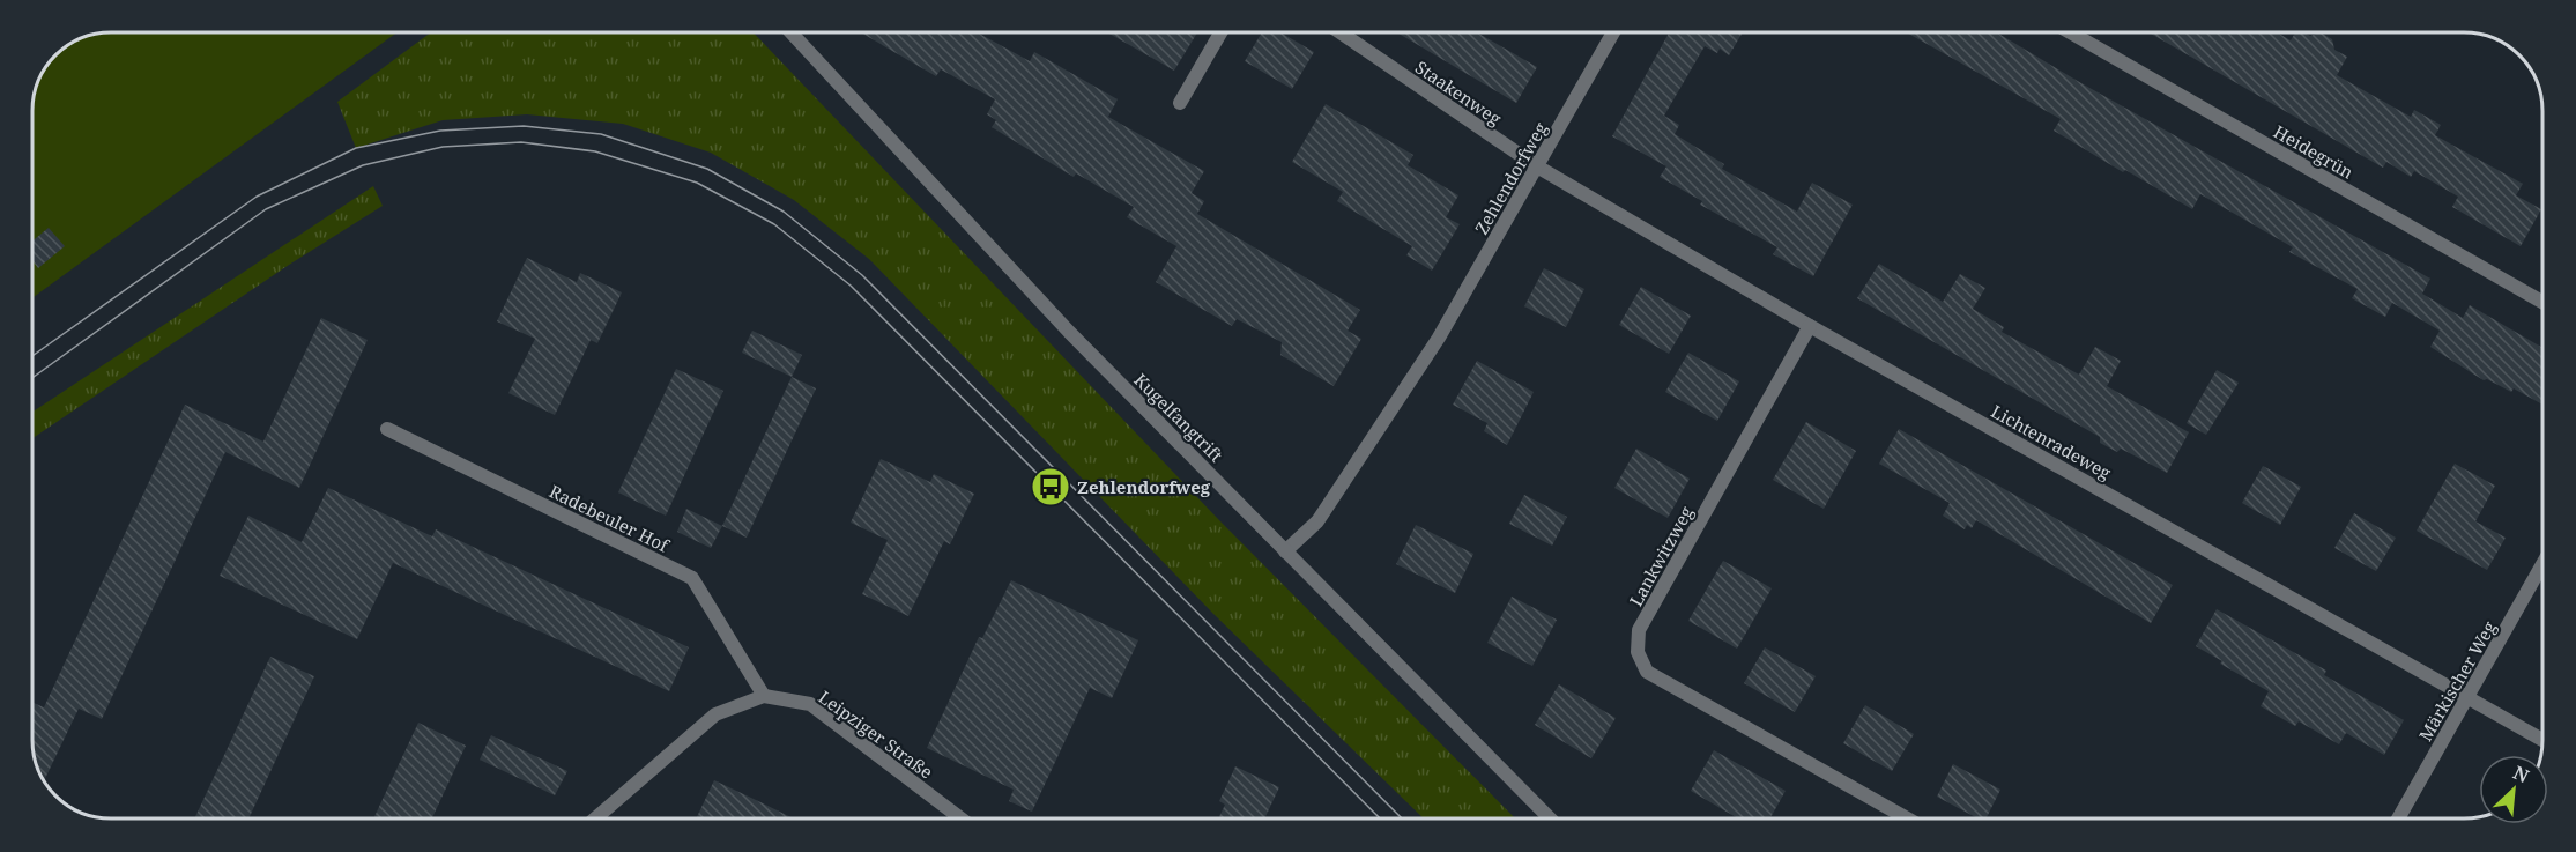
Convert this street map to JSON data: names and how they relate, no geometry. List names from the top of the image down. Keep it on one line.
{"streets":{"street":["Staakenweg","Heidegrün","Zehlendorfweg","Kugelfangtrift","Lichtenradeweg","Radebeuler Hof","Lankwitzweg","Märkischer Weg","Leipziger Straße"]},"crossings":[["Staakenweg","Zehlendorfweg"],["Staakenweg","Lichtenradeweg"],["Zehlendorfweg","Kugelfangtrift"],["Zehlendorfweg","Lichtenradeweg"],["Lichtenradeweg","Lankwitzweg"],["Lichtenradeweg","Märkischer Weg"],["Radebeuler Hof","Leipziger Straße"]],"places":{"bus stop":["Zehlendorfweg"]},"north":"top right"}
